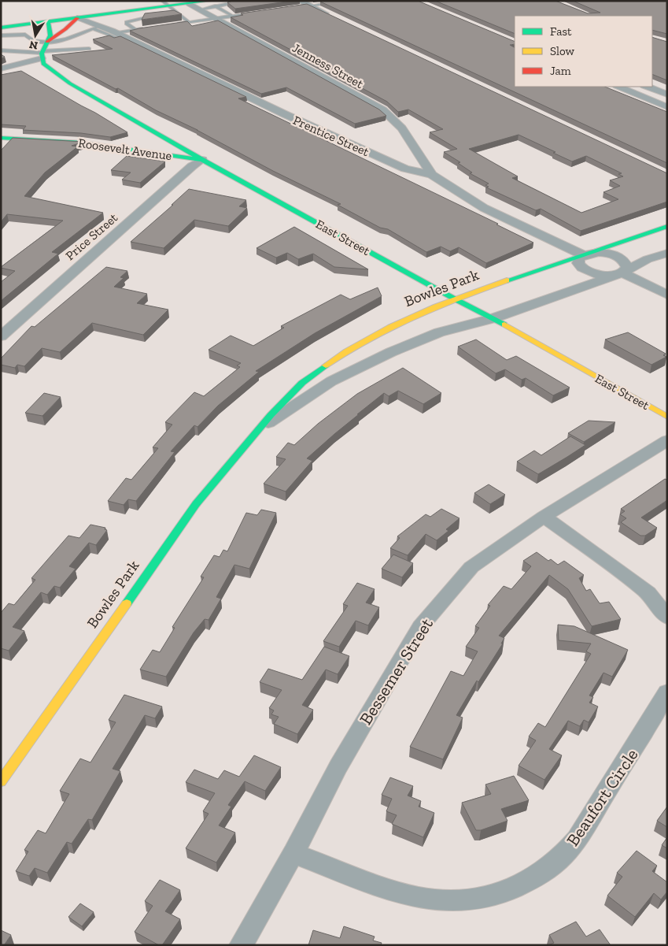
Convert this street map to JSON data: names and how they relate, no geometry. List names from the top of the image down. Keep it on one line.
{"streets":{"main road":["Roosevelt Avenue","East Street","Bowles Park"],"street":["Jenness Street","Prentice Street","Price Street","Bessemer Street","Beaufort Circle"]},"crossings":[["Jenness Street","Prentice Street"],["Prentice Street","Bowles Park"],["Roosevelt Avenue","Price Street"],["Roosevelt Avenue","East Street"],["Price Street","East Street"],["East Street","Bowles Park"],["Bessemer Street","Beaufort Circle"]],"legend":["Fast","Slow","Jam"],"north":"bottom"}
